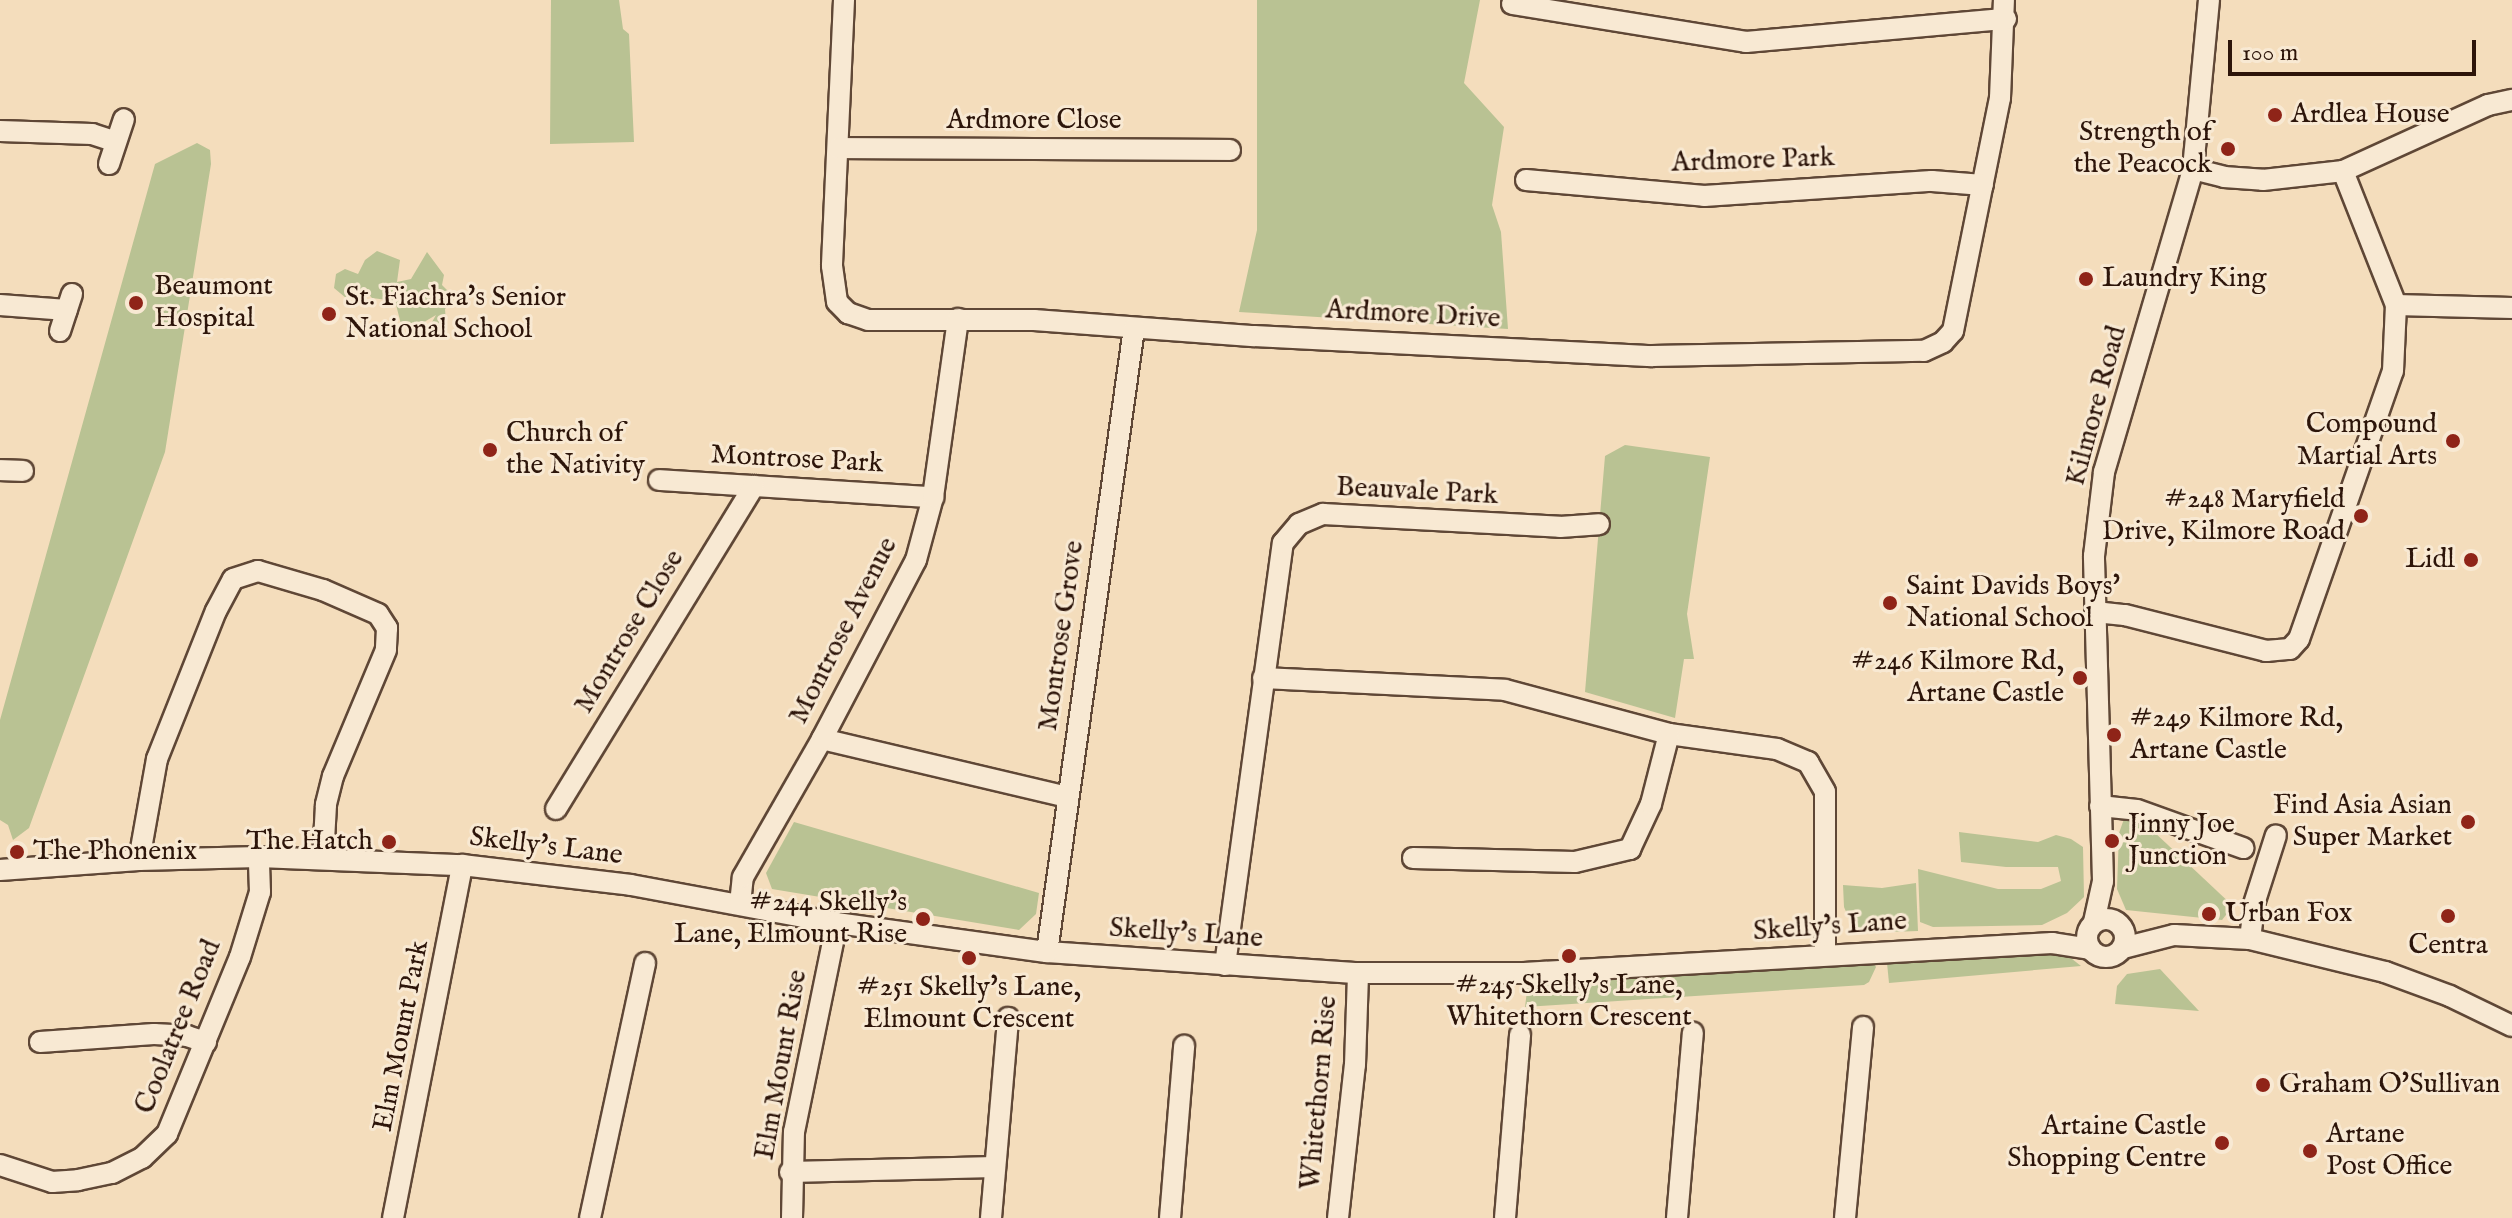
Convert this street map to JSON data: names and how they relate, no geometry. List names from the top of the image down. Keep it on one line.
{"streets":{"street":["Ardmore Close","Ardmore Park","Ardmore Drive","Kilmore Road","Montrose Park","Beauvale Park","Montrose Avenue","Montrose Close","Montrose Grove","Skelly's Lane","Coolatree Road","Elm Mount Park","Elm Mount Rise","Whitethorn Rise"]},"crossings":[["Ardmore Close","Ardmore Drive"],["Ardmore Park","Ardmore Drive"],["Ardmore Drive","Montrose Avenue"],["Ardmore Drive","Montrose Grove"],["Kilmore Road","Skelly's Lane"],["Montrose Park","Montrose Avenue"],["Montrose Park","Montrose Close"],["Beauvale Park","Skelly's Lane"],["Montrose Avenue","Skelly's Lane"],["Montrose Grove","Skelly's Lane"],["Skelly's Lane","Coolatree Road"],["Skelly's Lane","Elm Mount Park"],["Skelly's Lane","Elm Mount Rise"],["Skelly's Lane","Whitethorn Rise"]],"places":["Ardlea House","Strength of the Peacock","Laundry King","Beaumont Hospital","St. Fiachra's Senior National School","Compound Martial Arts","Church of the Nativity","#248 Maryfield Drive, Kilmore Road","Lidl","Saint Davids Boys' National School","#246 Kilmore Rd, Artane Castle","#249 Kilmore Rd, Artane Castle","Find Asia Asian Super Market","Jinny Joe Junction","The Hatch","The Phonenix","Urban Fox","Centra","#244 Skelly's Lane, Elmount Rise","#245 Skelly's Lane, Whitethorn Crescent","#251 Skelly's Lane, Elmount Crescent","Graham O'Sullivan","Artaine Castle Shopping Centre","Artane Post Office"],"scale_bar":"100 m"}
